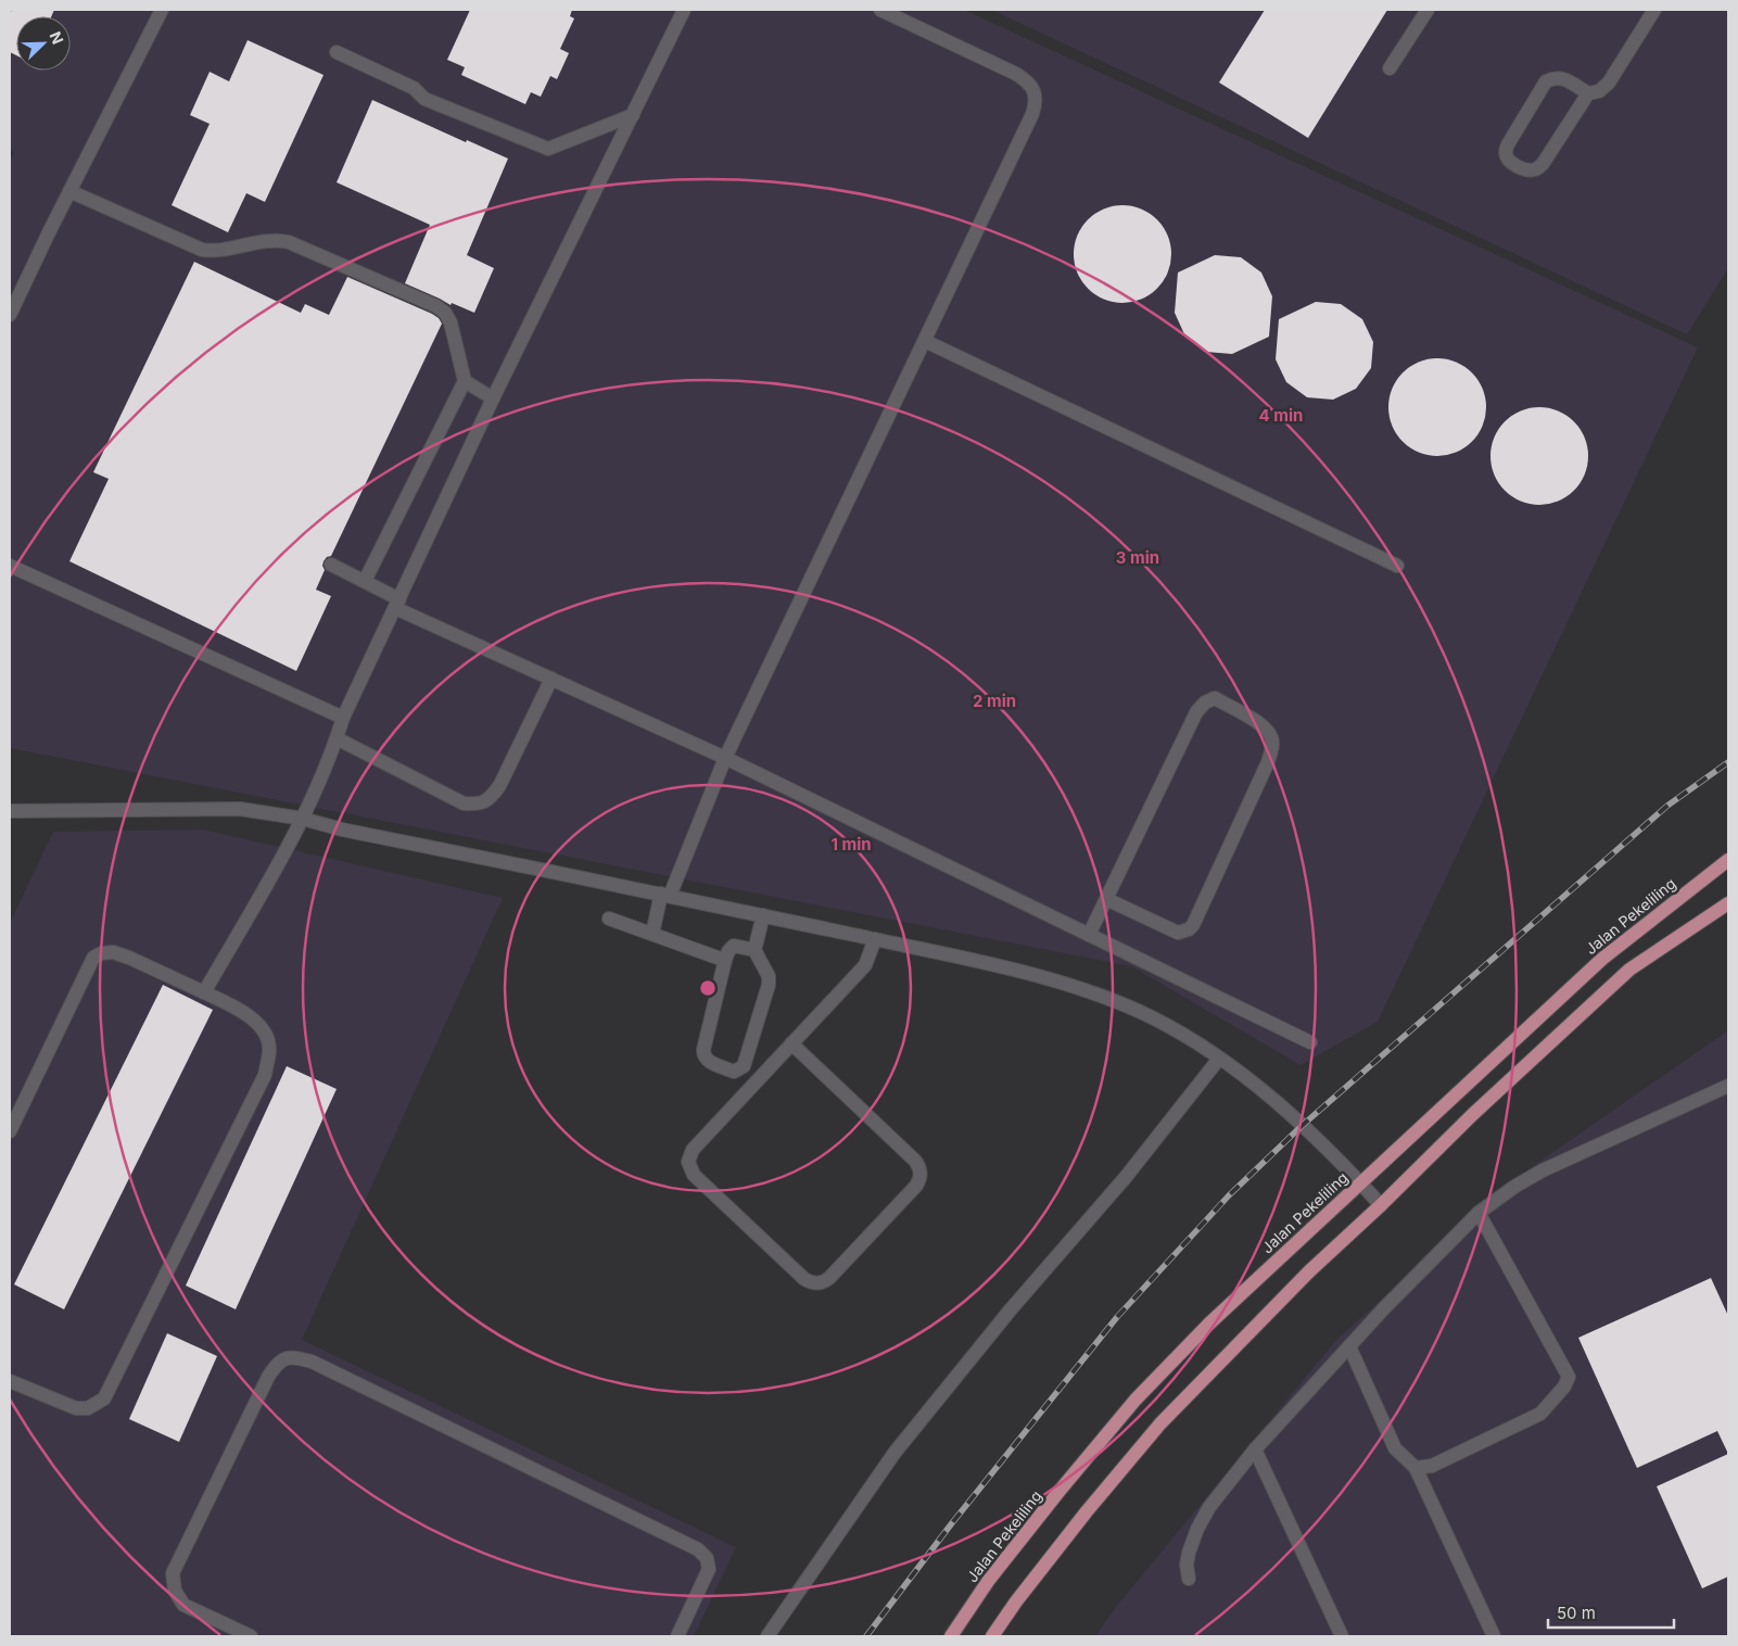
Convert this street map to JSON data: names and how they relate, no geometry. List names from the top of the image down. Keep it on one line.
{"streets":{"main road":["Jalan Pekeliling"]},"scale_bar":"50 m","north":"top right","rings":["4 min","3 min","2 min","1 min"]}
